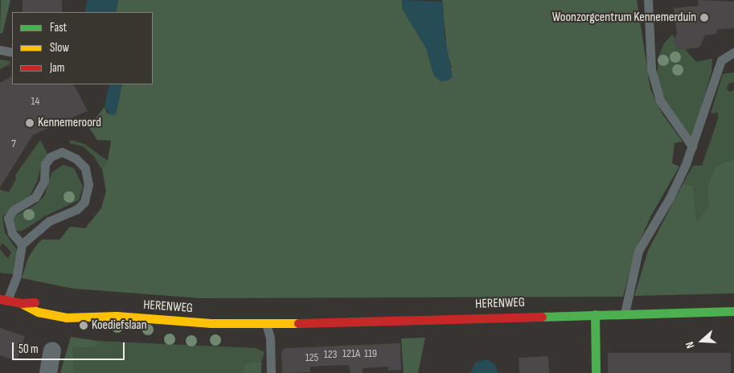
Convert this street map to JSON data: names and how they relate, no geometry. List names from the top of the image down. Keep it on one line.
{"streets":{"main road":["HERENWEG"]},"places":["Woonzorgcentrum Kennemerduin","Kennemeroord","Koediefslaan"],"house_numbers":["14","7","121A","119","123","125"],"legend":["Fast","Slow","Jam"],"scale_bar":"50 m","north":"left"}
